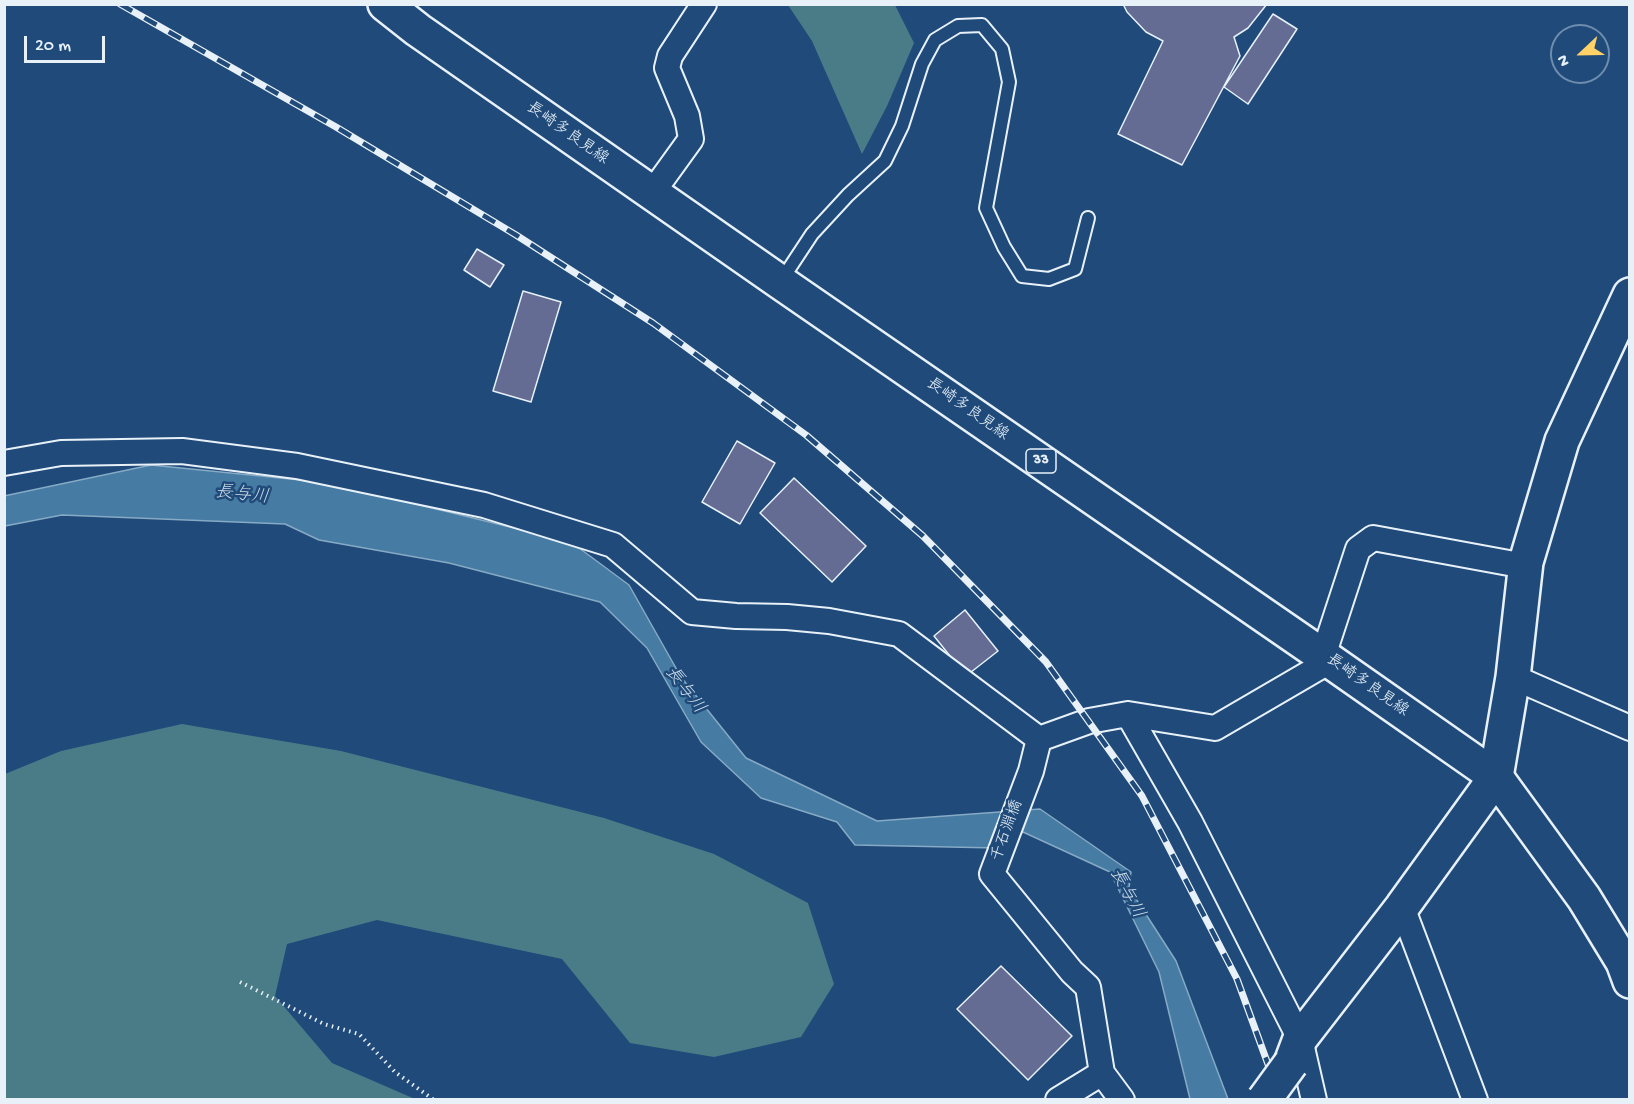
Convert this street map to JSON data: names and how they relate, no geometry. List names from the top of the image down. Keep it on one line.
{"streets":{"main road":["長崎多良見線","33"],"street":["千石淵橋"]},"water":["長与川"],"scale_bar":"20 m","north":"left"}
